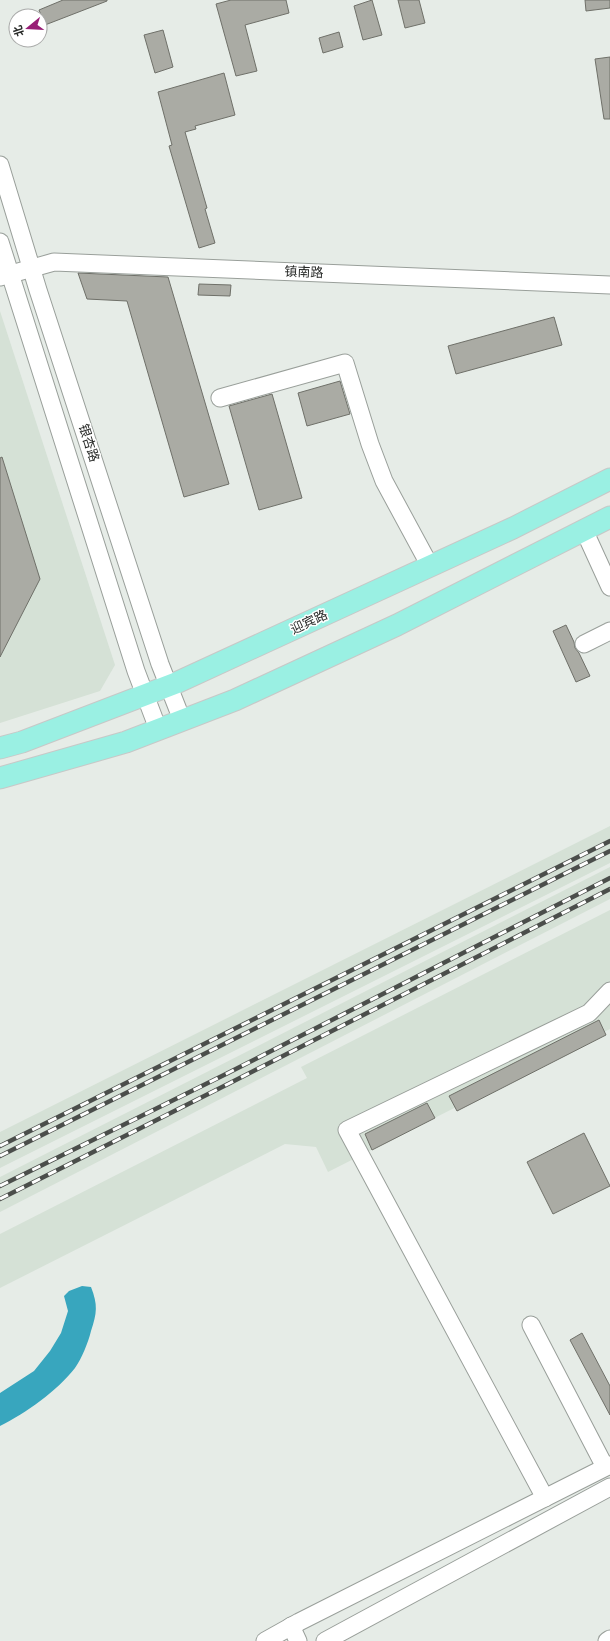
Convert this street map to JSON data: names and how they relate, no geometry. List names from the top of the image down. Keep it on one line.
{"streets":{"main road":["迎宾路"],"street":["镇南路","银杏路"]},"crossings":[["镇南路","银杏路"],["银杏路","迎宾路"]],"north":"left"}
